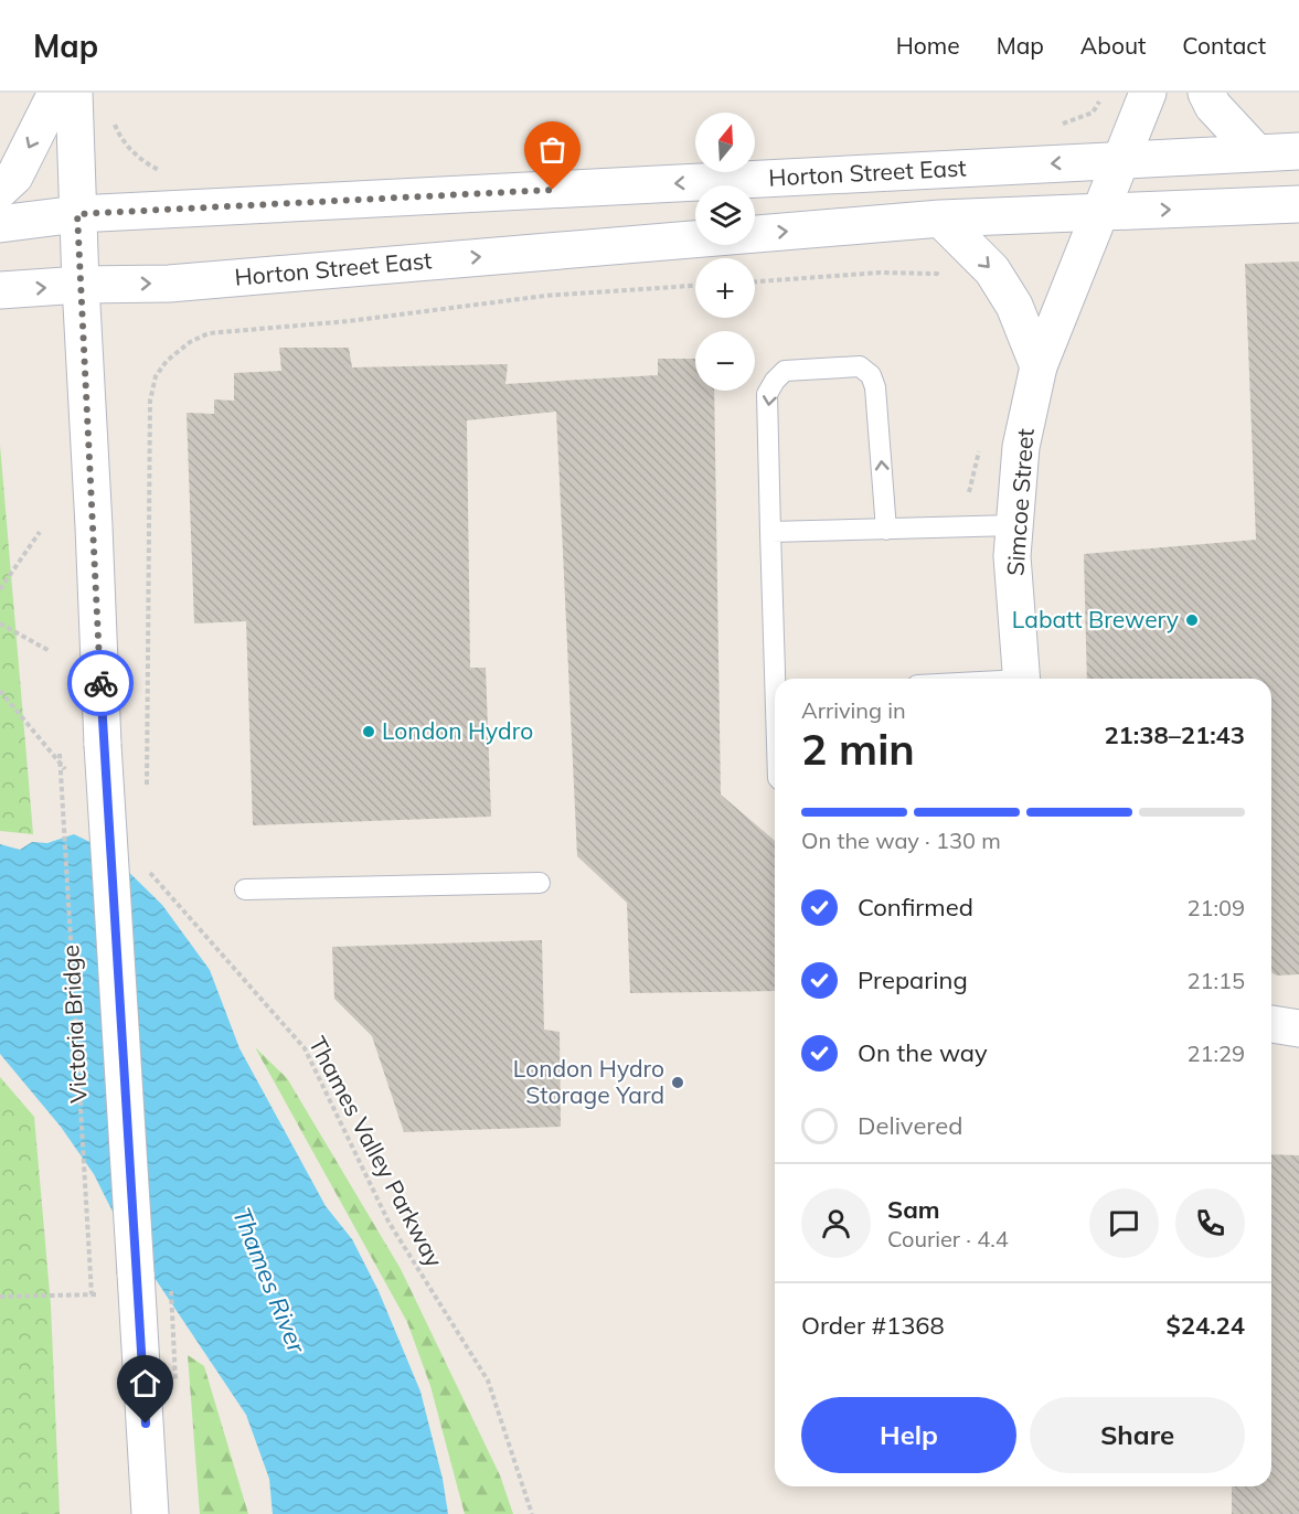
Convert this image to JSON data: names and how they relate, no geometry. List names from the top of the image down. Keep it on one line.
{"streets":{"main road":["Horton Street East","Simcoe Street","Victoria Bridge"],"path":["Thames Valley Parkway"]},"crossings":[["Horton Street East","Simcoe Street"],["Horton Street East","Victoria Bridge"]],"water":["Thames River"],"places":["Labatt Brewery","London Hydro","London Hydro Storage Yard"],"north":"top","page":{"header":"Map","nav":["Home","Map","About","Contact"],"map_buttons":["+","−"],"heading":["2 min","Arriving in","21:38–21:43"],"panel":["Sam","Courier · 4.4","Order #1368","$24.24"],"bar":"On the way · 130 m","list":[["Confirmed","21:09"],["Preparing","21:15"],["On the way","21:29"],"Delivered"],"buttons":["Help","Share"]}}
